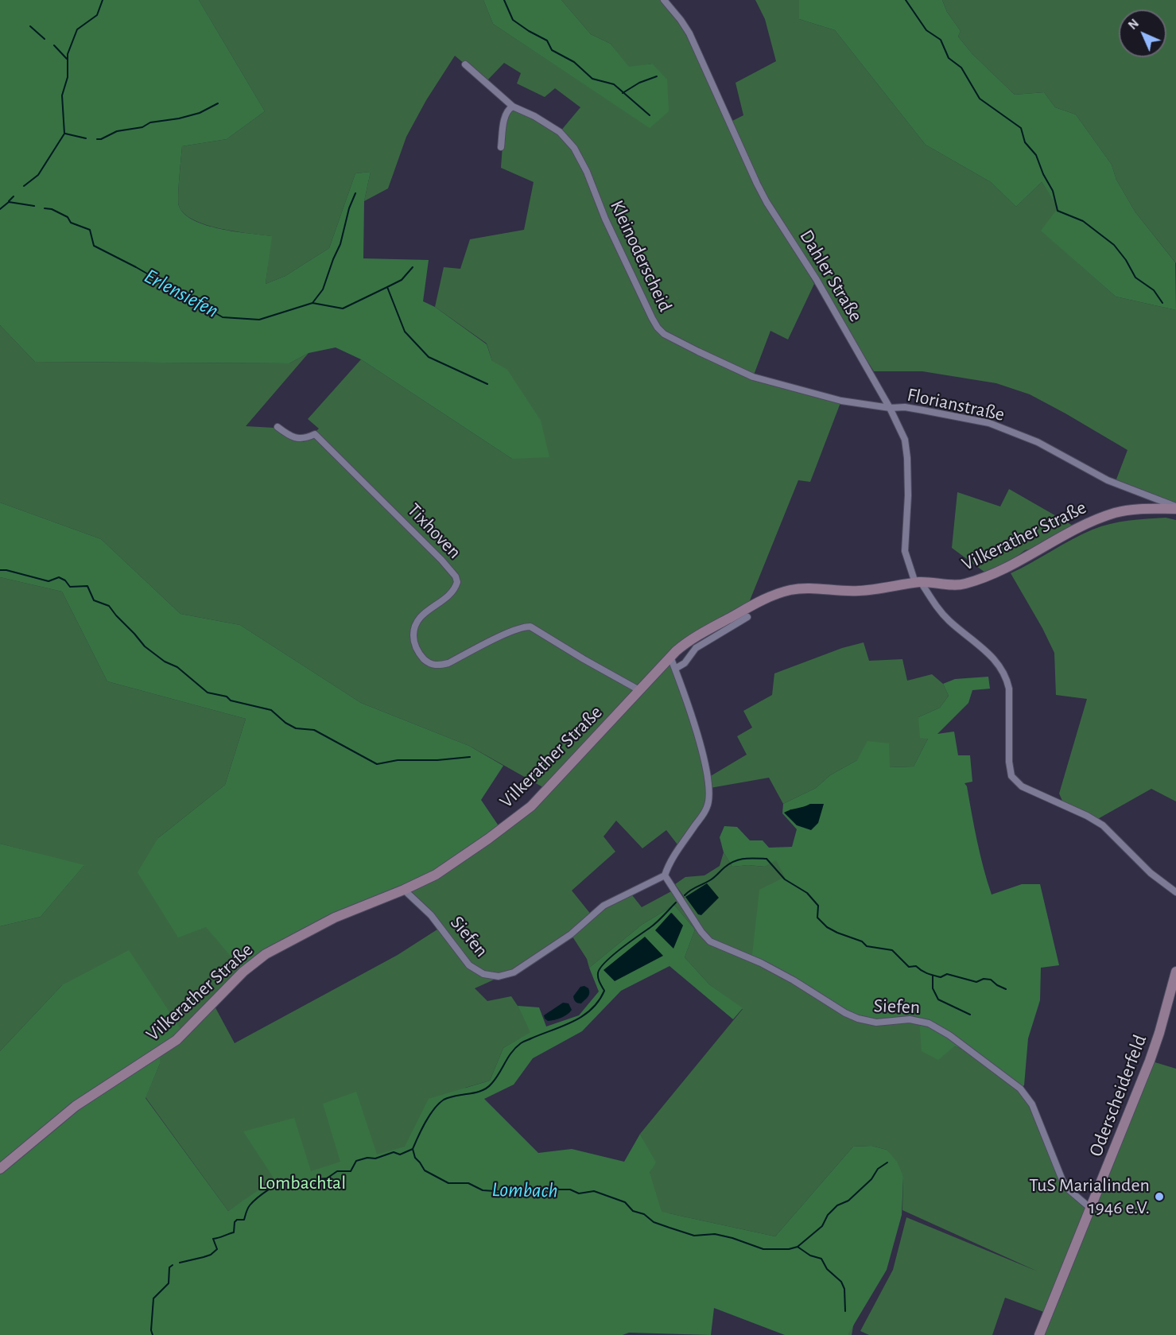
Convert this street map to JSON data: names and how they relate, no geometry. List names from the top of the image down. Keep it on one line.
{"streets":{"street":["Kleinoderscheid","Dahler Straße","Florianstraße","Tixhoven","Vilkerather Straße","Siefen","Oderscheiderfeld"]},"crossings":[["Kleinoderscheid","Florianstraße"],["Dahler Straße","Florianstraße"],["Dahler Straße","Vilkerather Straße"],["Florianstraße","Vilkerather Straße"],["Tixhoven","Vilkerather Straße"],["Vilkerather Straße","Siefen"],["Siefen","Oderscheiderfeld"]],"water":["Erlensiefen","Lombach"],"parks":["Lombachtal"],"places":["TuS Marialinden 1946 e.V."],"north":"top left"}
